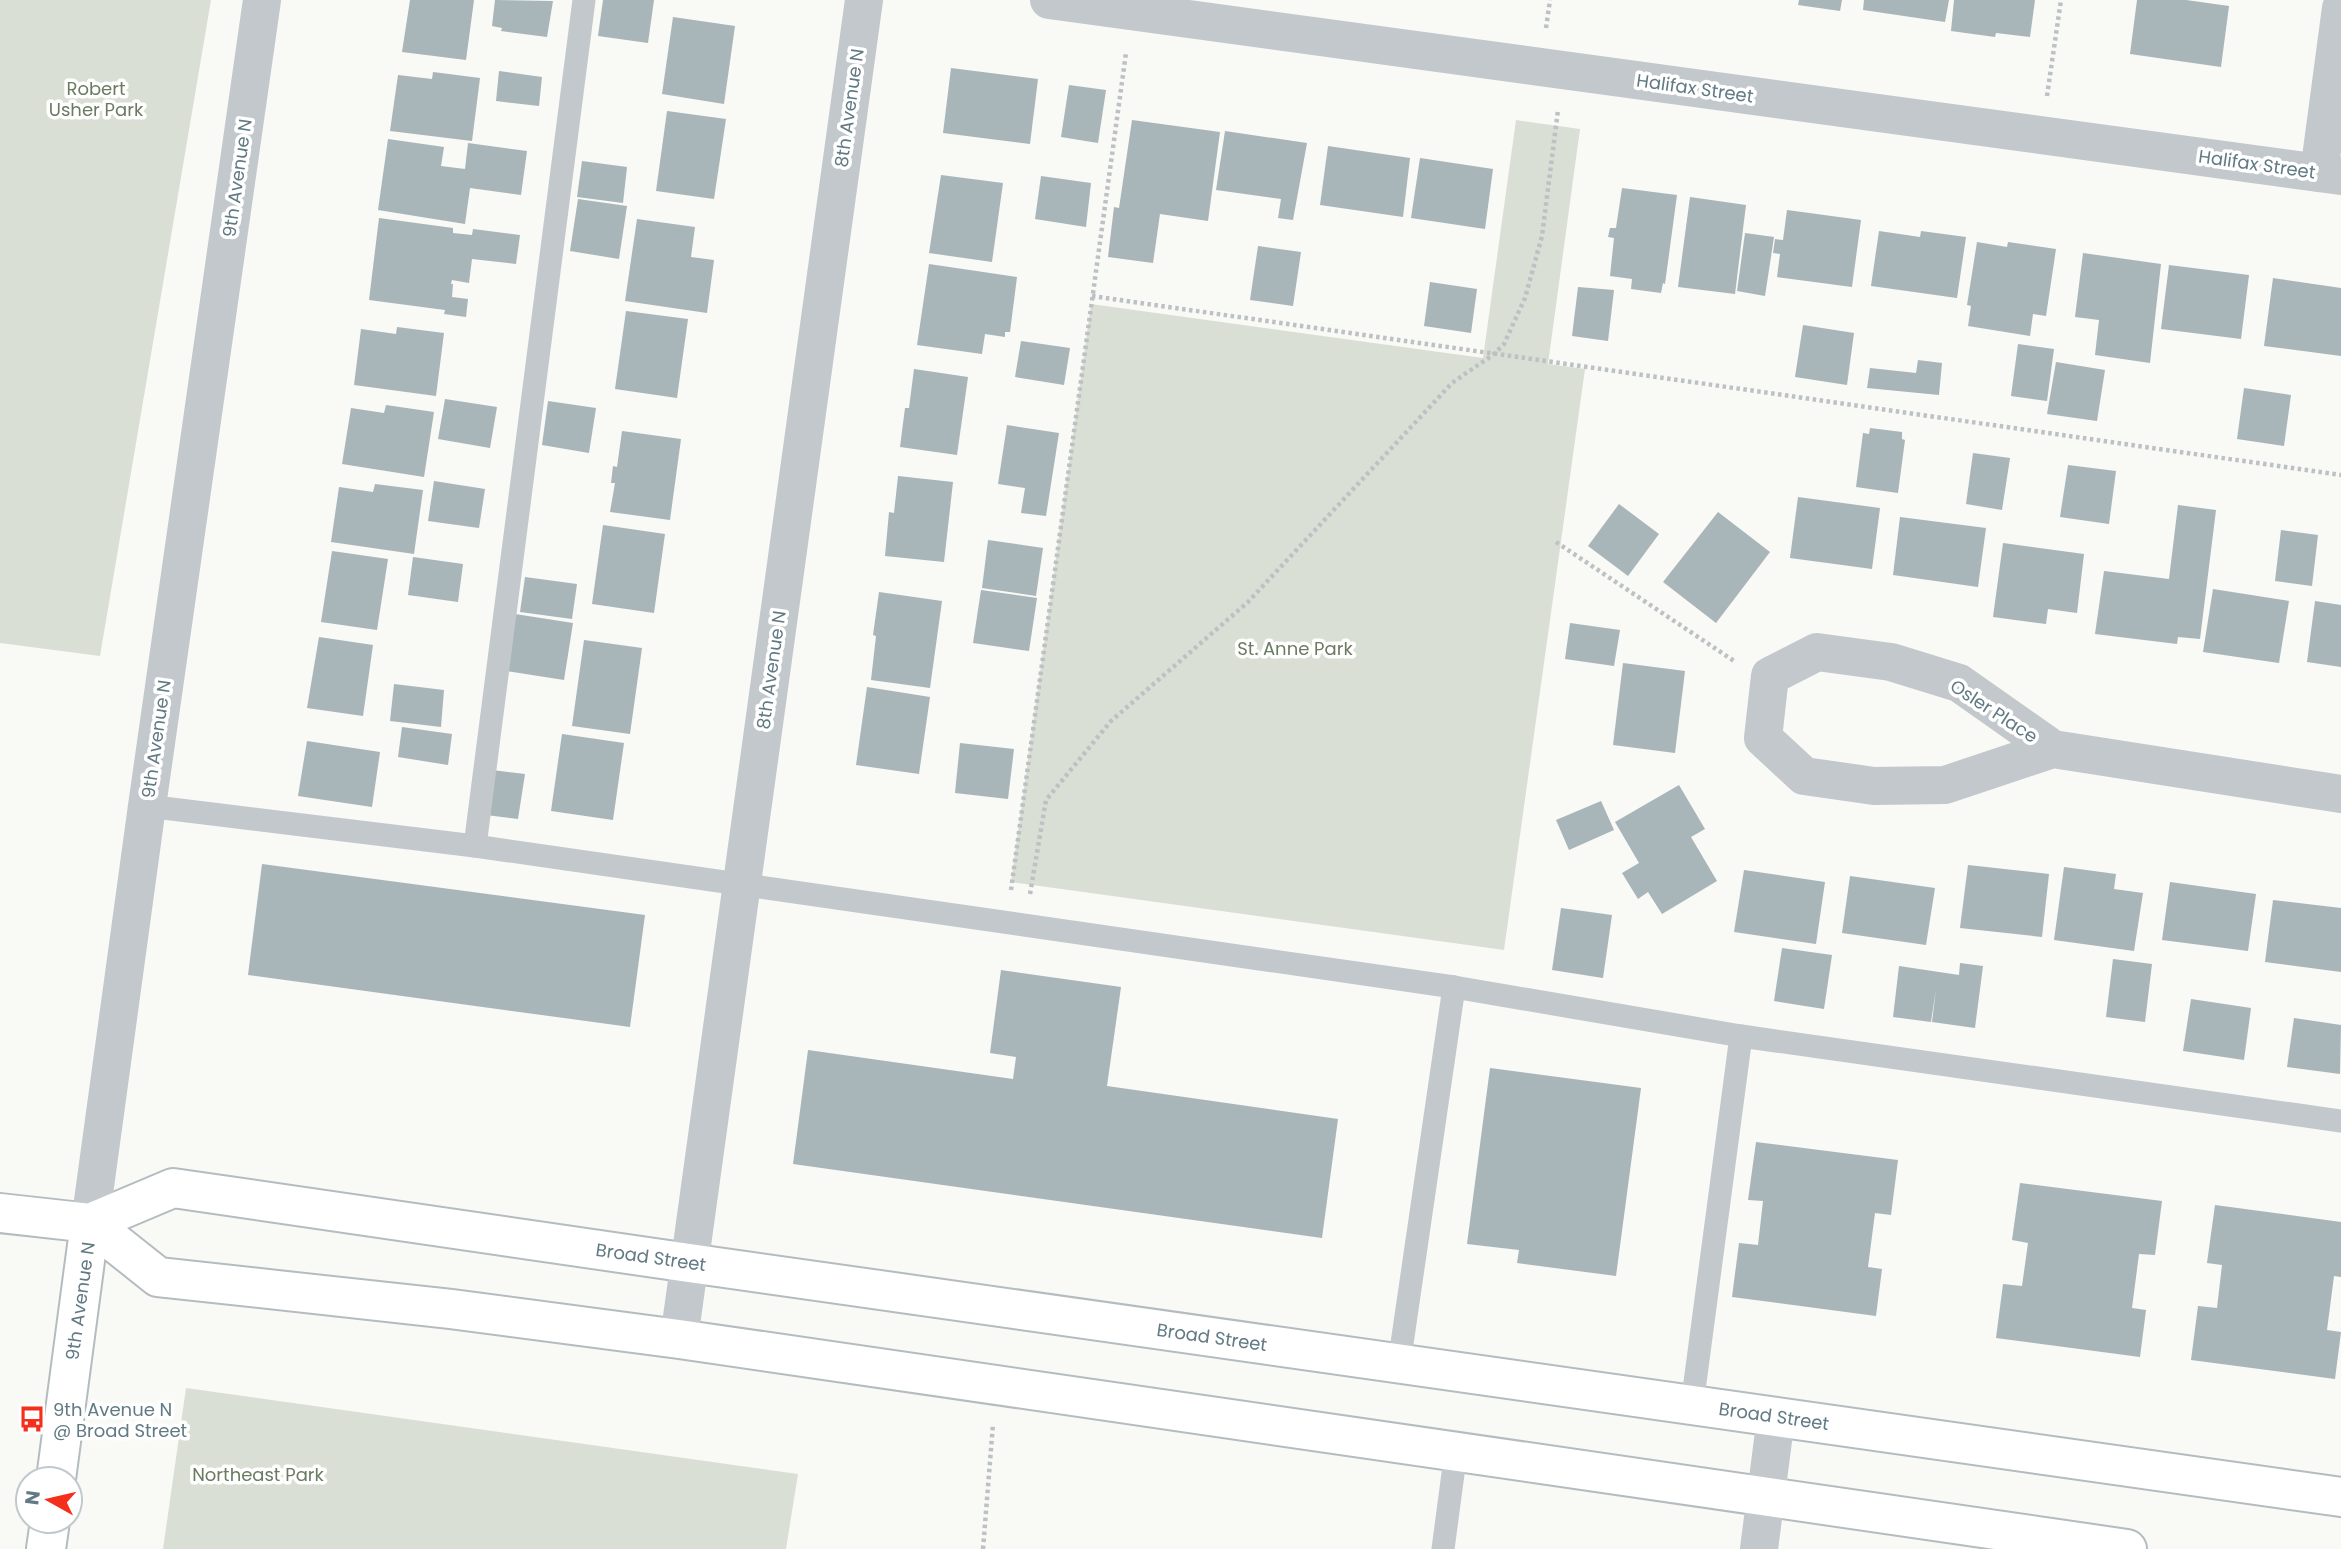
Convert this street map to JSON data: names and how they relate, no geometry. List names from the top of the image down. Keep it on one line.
{"streets":{"main road":["9th Avenue N","Broad Street"],"street":["Halifax Street","8th Avenue N","Osler Place"]},"crossings":[["8th Avenue N","Broad Street"],["9th Avenue N","Broad Street"]],"parks":["Robert Usher Park","St. Anne Park","Northeast Park"],"places":{"bus stop":["9th Avenue N @ Broad Street"]},"north":"left"}
